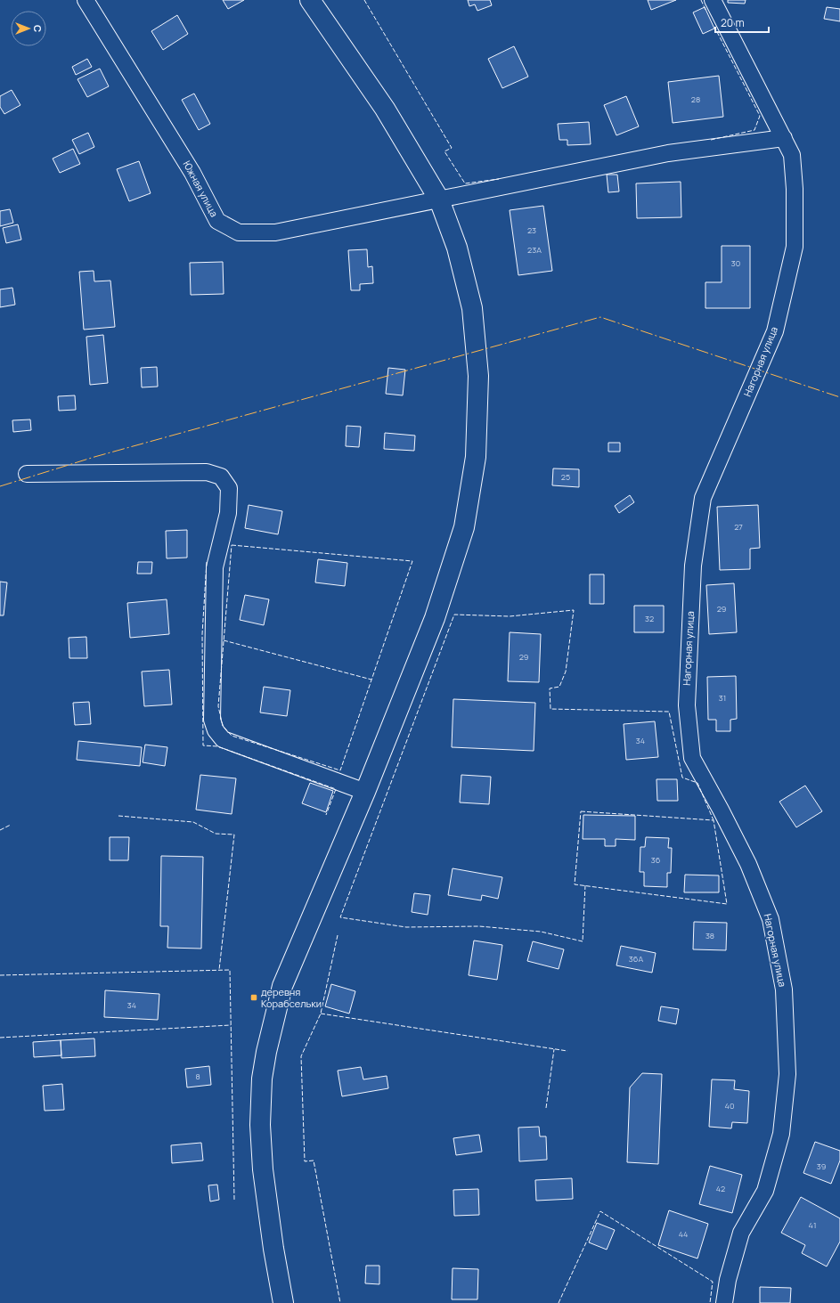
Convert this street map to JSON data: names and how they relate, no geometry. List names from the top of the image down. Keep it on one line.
{"streets":{"street":["Южная улица","Нагорная улица"]},"crossings":[["Южная улица","Нагорная улица"]],"places":{"transit":["деревня Корабсельки"]},"house_numbers":["28","23","23А","30","25","27","29","32","29","31","34","36","38","36А","34","8","40","39","42","41","44"],"scale_bar":"20 m","north":"right"}
